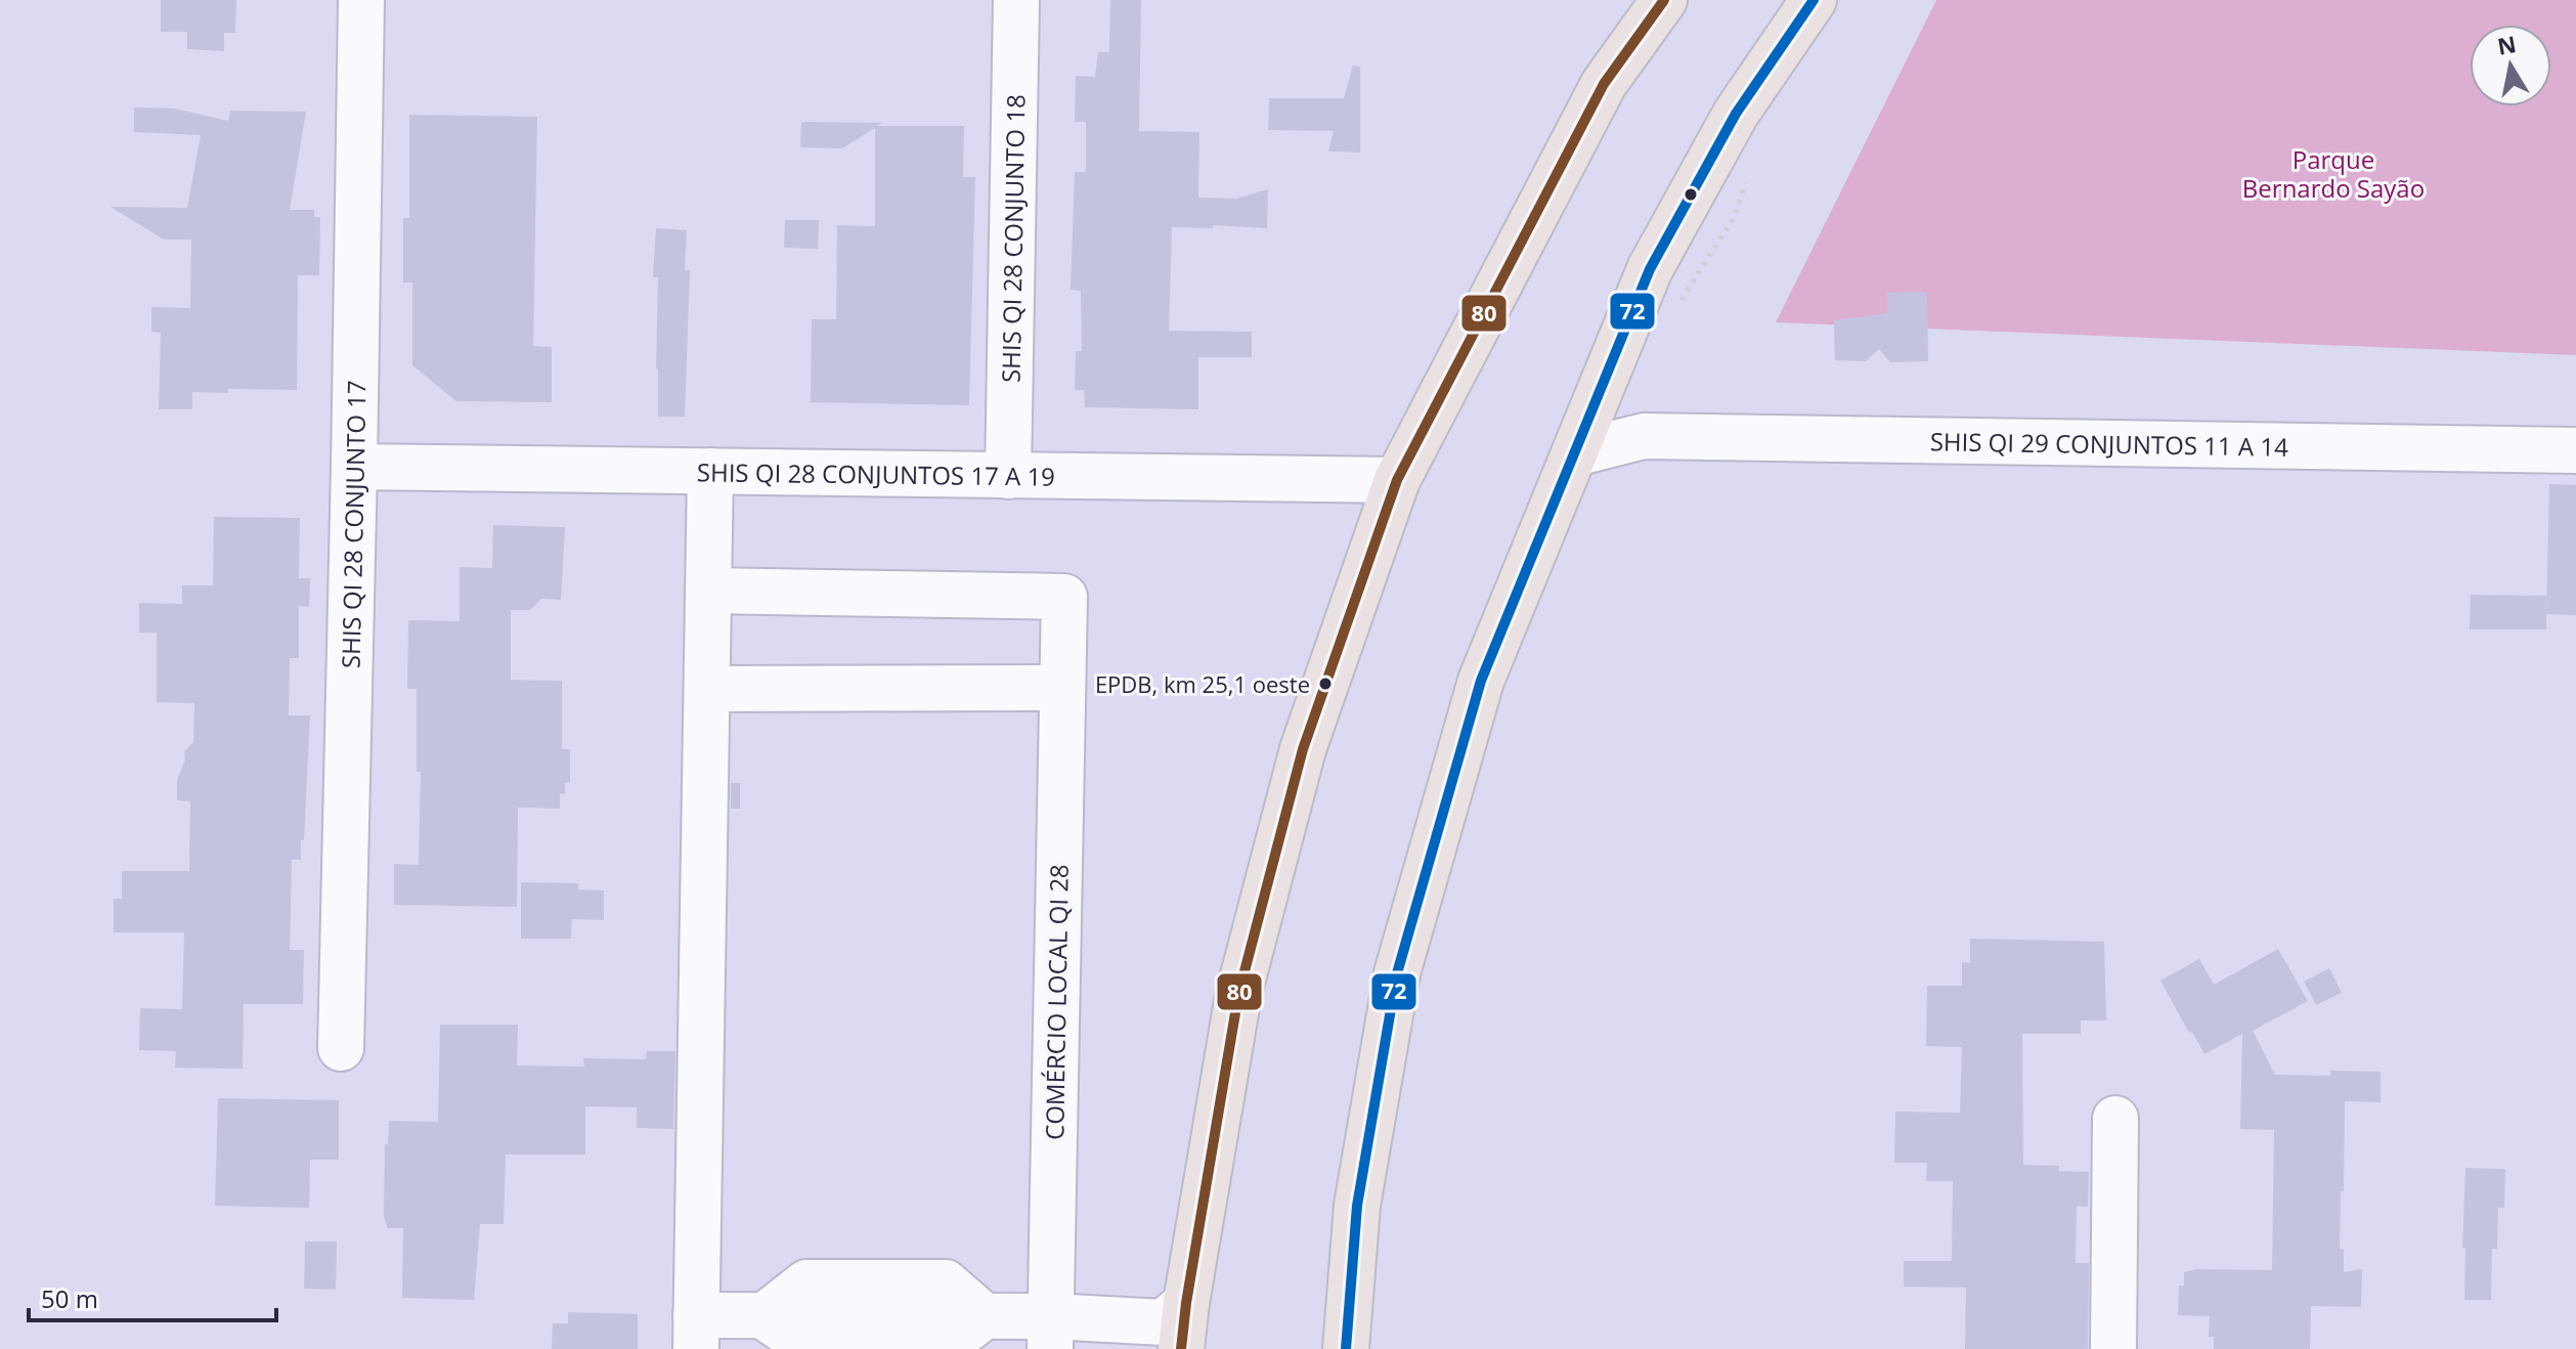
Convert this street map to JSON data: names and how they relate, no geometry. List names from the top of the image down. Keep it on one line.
{"streets":{"street":["SHIS QI 28 CONJUNTO 18","SHIS QI 29 CONJUNTOS 11 A 14","SHIS QI 28 CONJUNTOS 17 A 19","SHIS QI 28 CONJUNTO 17","COMÉRCIO LOCAL QI 28"]},"crossings":[["SHIS QI 28 CONJUNTO 18","SHIS QI 28 CONJUNTOS 17 A 19"],["SHIS QI 28 CONJUNTOS 17 A 19","SHIS QI 28 CONJUNTO 17"]],"parks":["Parque Bernardo Sayão"],"places":["EPDB, km 25,1 oeste"],"lines":["transit line 80","transit line 72"],"scale_bar":"50 m","north":"top"}
